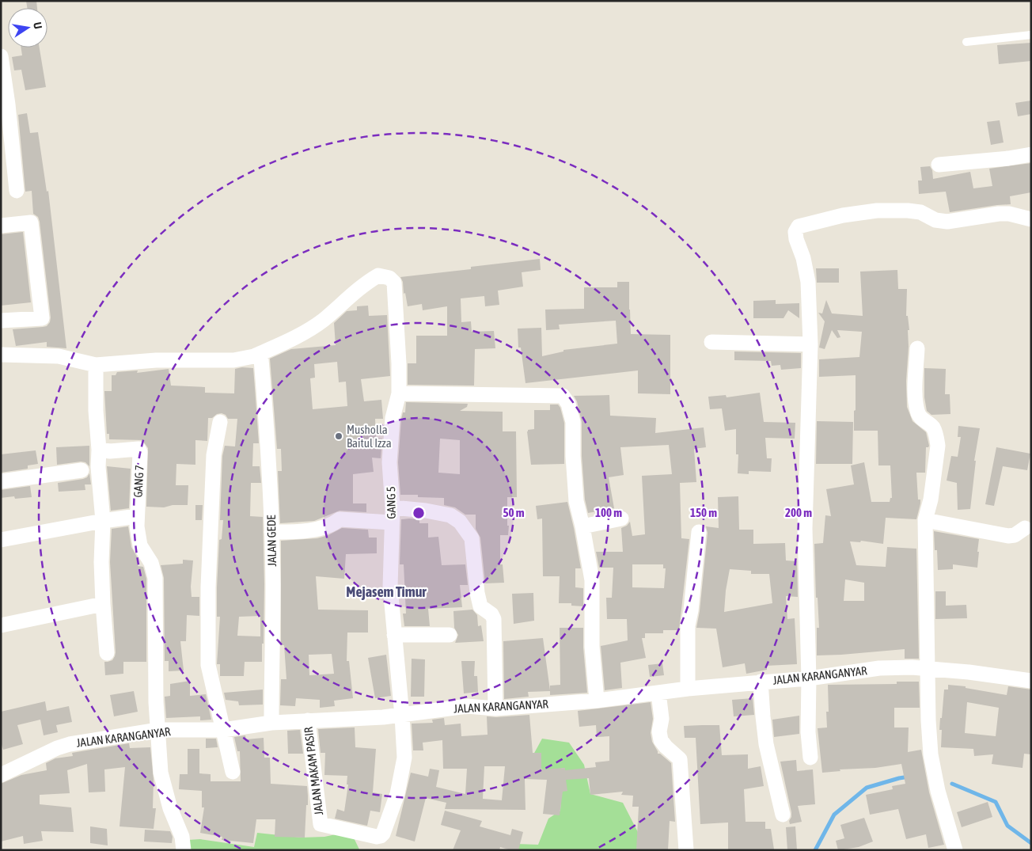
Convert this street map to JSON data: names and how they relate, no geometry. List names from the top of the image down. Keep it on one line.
{"streets":{"street":["GANG 7","GANG 5","JALAN GEDE","JALAN KARANGANYAR","JALAN MAKAM PASIR"]},"crossings":[["GANG 7","JALAN KARANGANYAR"],["GANG 5","JALAN GEDE"],["GANG 5","JALAN KARANGANYAR"],["GANG 5","JALAN MAKAM PASIR"],["JALAN GEDE","JALAN KARANGANYAR"],["JALAN KARANGANYAR","JALAN MAKAM PASIR"]],"districts":["Mejasem Timur"],"places":["Musholla Baitul Izza"],"north":"right","rings":["50 m","100 m","150 m","200 m"]}
